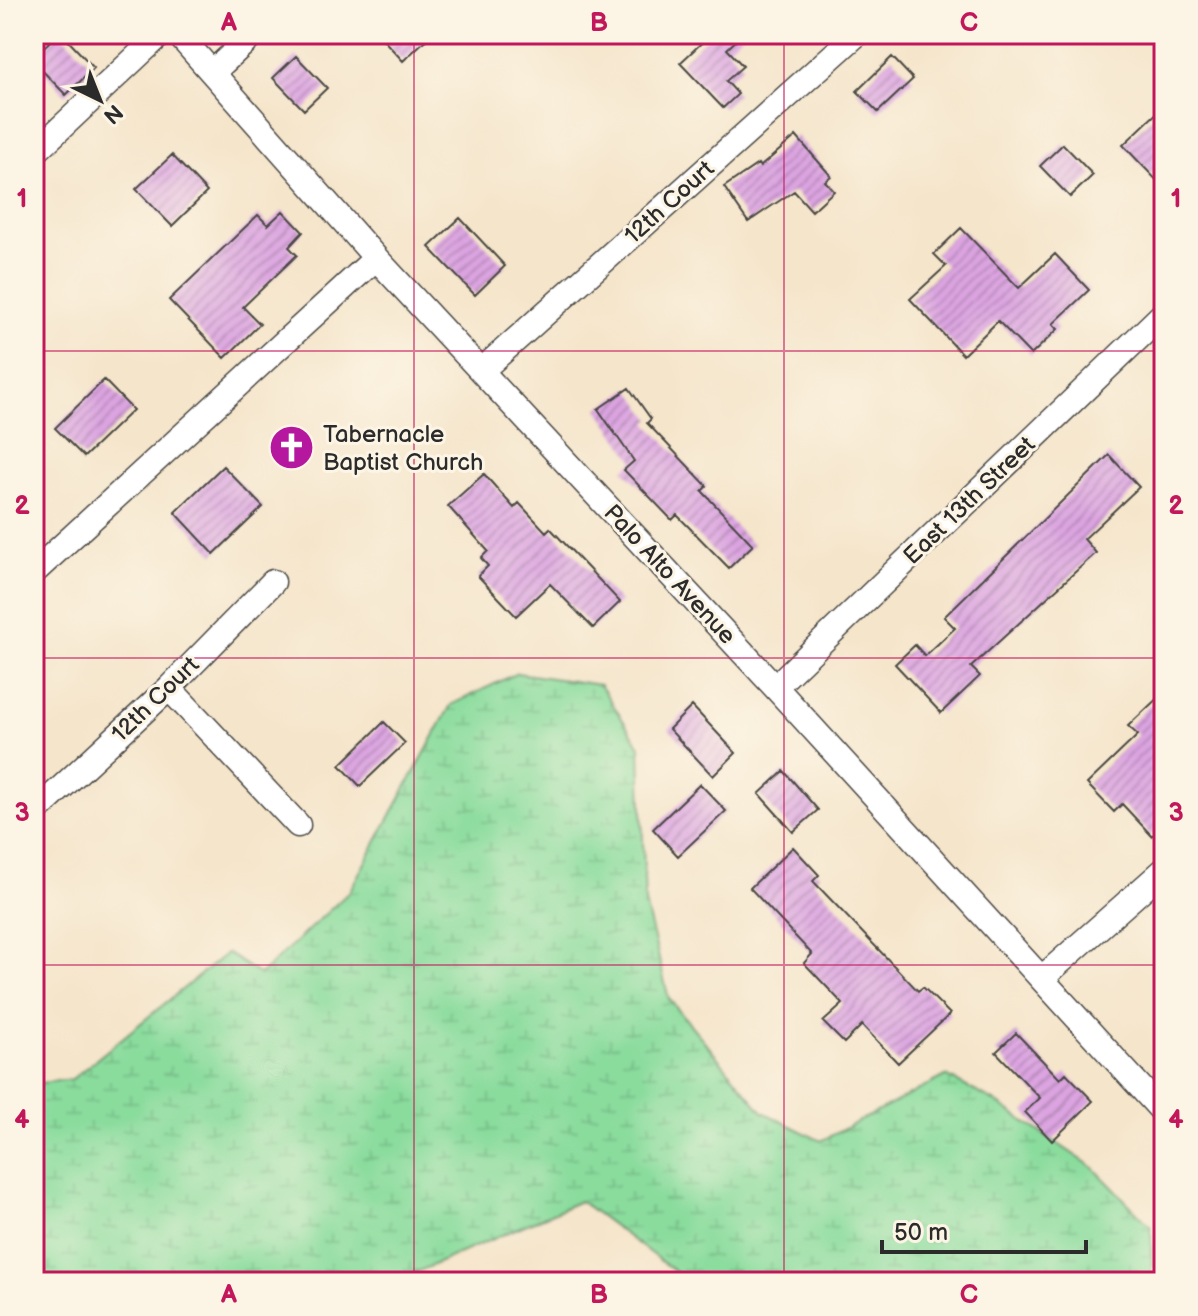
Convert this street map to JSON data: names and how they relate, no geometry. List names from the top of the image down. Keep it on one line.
{"streets":{"street":["12th Court","East 13th Street","Palo Alto Avenue"]},"crossings":[["12th Court","Palo Alto Avenue"],["East 13th Street","Palo Alto Avenue"]],"places":{"church":["Tabernacle Baptist Church"]},"scale_bar":"50 m","north":"bottom right","grid":{"columns":["A","B","C"],"rows":["1","2","3","4"]}}
